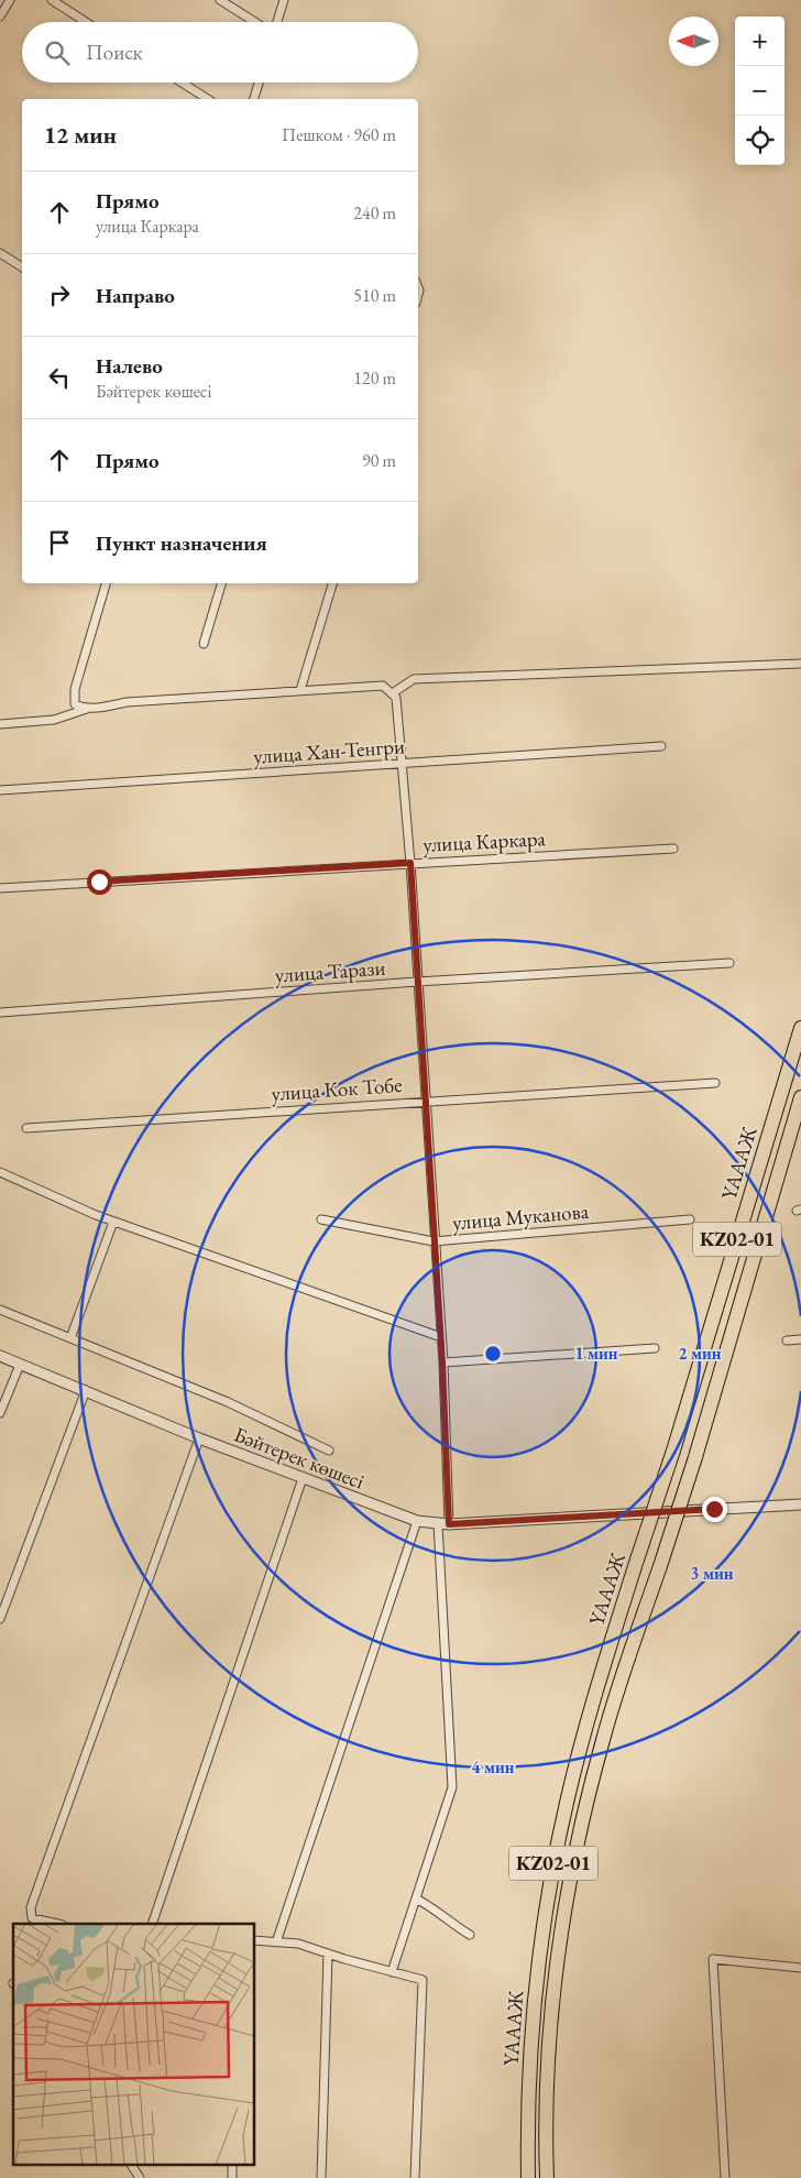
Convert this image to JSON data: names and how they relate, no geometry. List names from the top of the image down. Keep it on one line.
{"streets":{"highway":["ҮАААЖ","KZ02-01"],"street":["улица Хан-Тенгри","улица Каркара","улица Тарази","улица Кок Тобе","улица Муканова","Бәйтерек көшесі"]},"north":"left","page":{"map_buttons":["+","−"],"search":"Поиск","heading":["12 мин","Пешком · 960 m"],"list":[["Прямо","улица Каркара","240 m"],["Направо","510 m"],["Налево","Бәйтерек көшесі","120 m"],["Прямо","90 m"],"Пункт назначения"]},"rings":["1 мин","2 мин","3 мин","4 мин"]}
